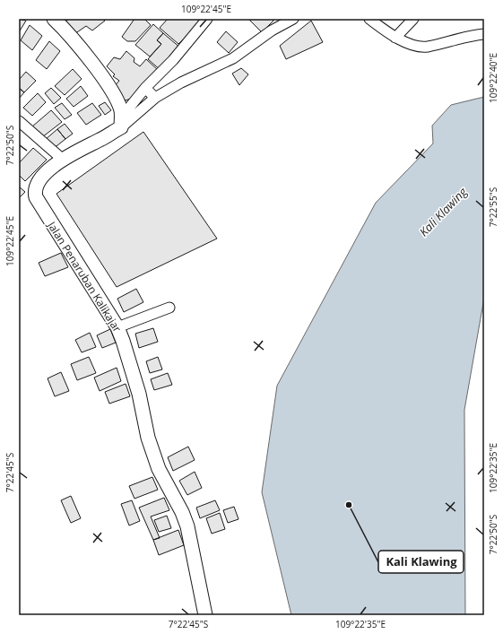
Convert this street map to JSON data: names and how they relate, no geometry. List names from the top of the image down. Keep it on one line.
{"streets":{"street":["Jalan Penaruban Kalikajar"]},"water":["Kali Klawing"],"places":["Kali Klawing"],"coordinates":["109°22'45\"E","109°22'40\"E","7°22'50\"S","7°22'55\"S","109°22'35\"E","7°22'45\"S"]}
